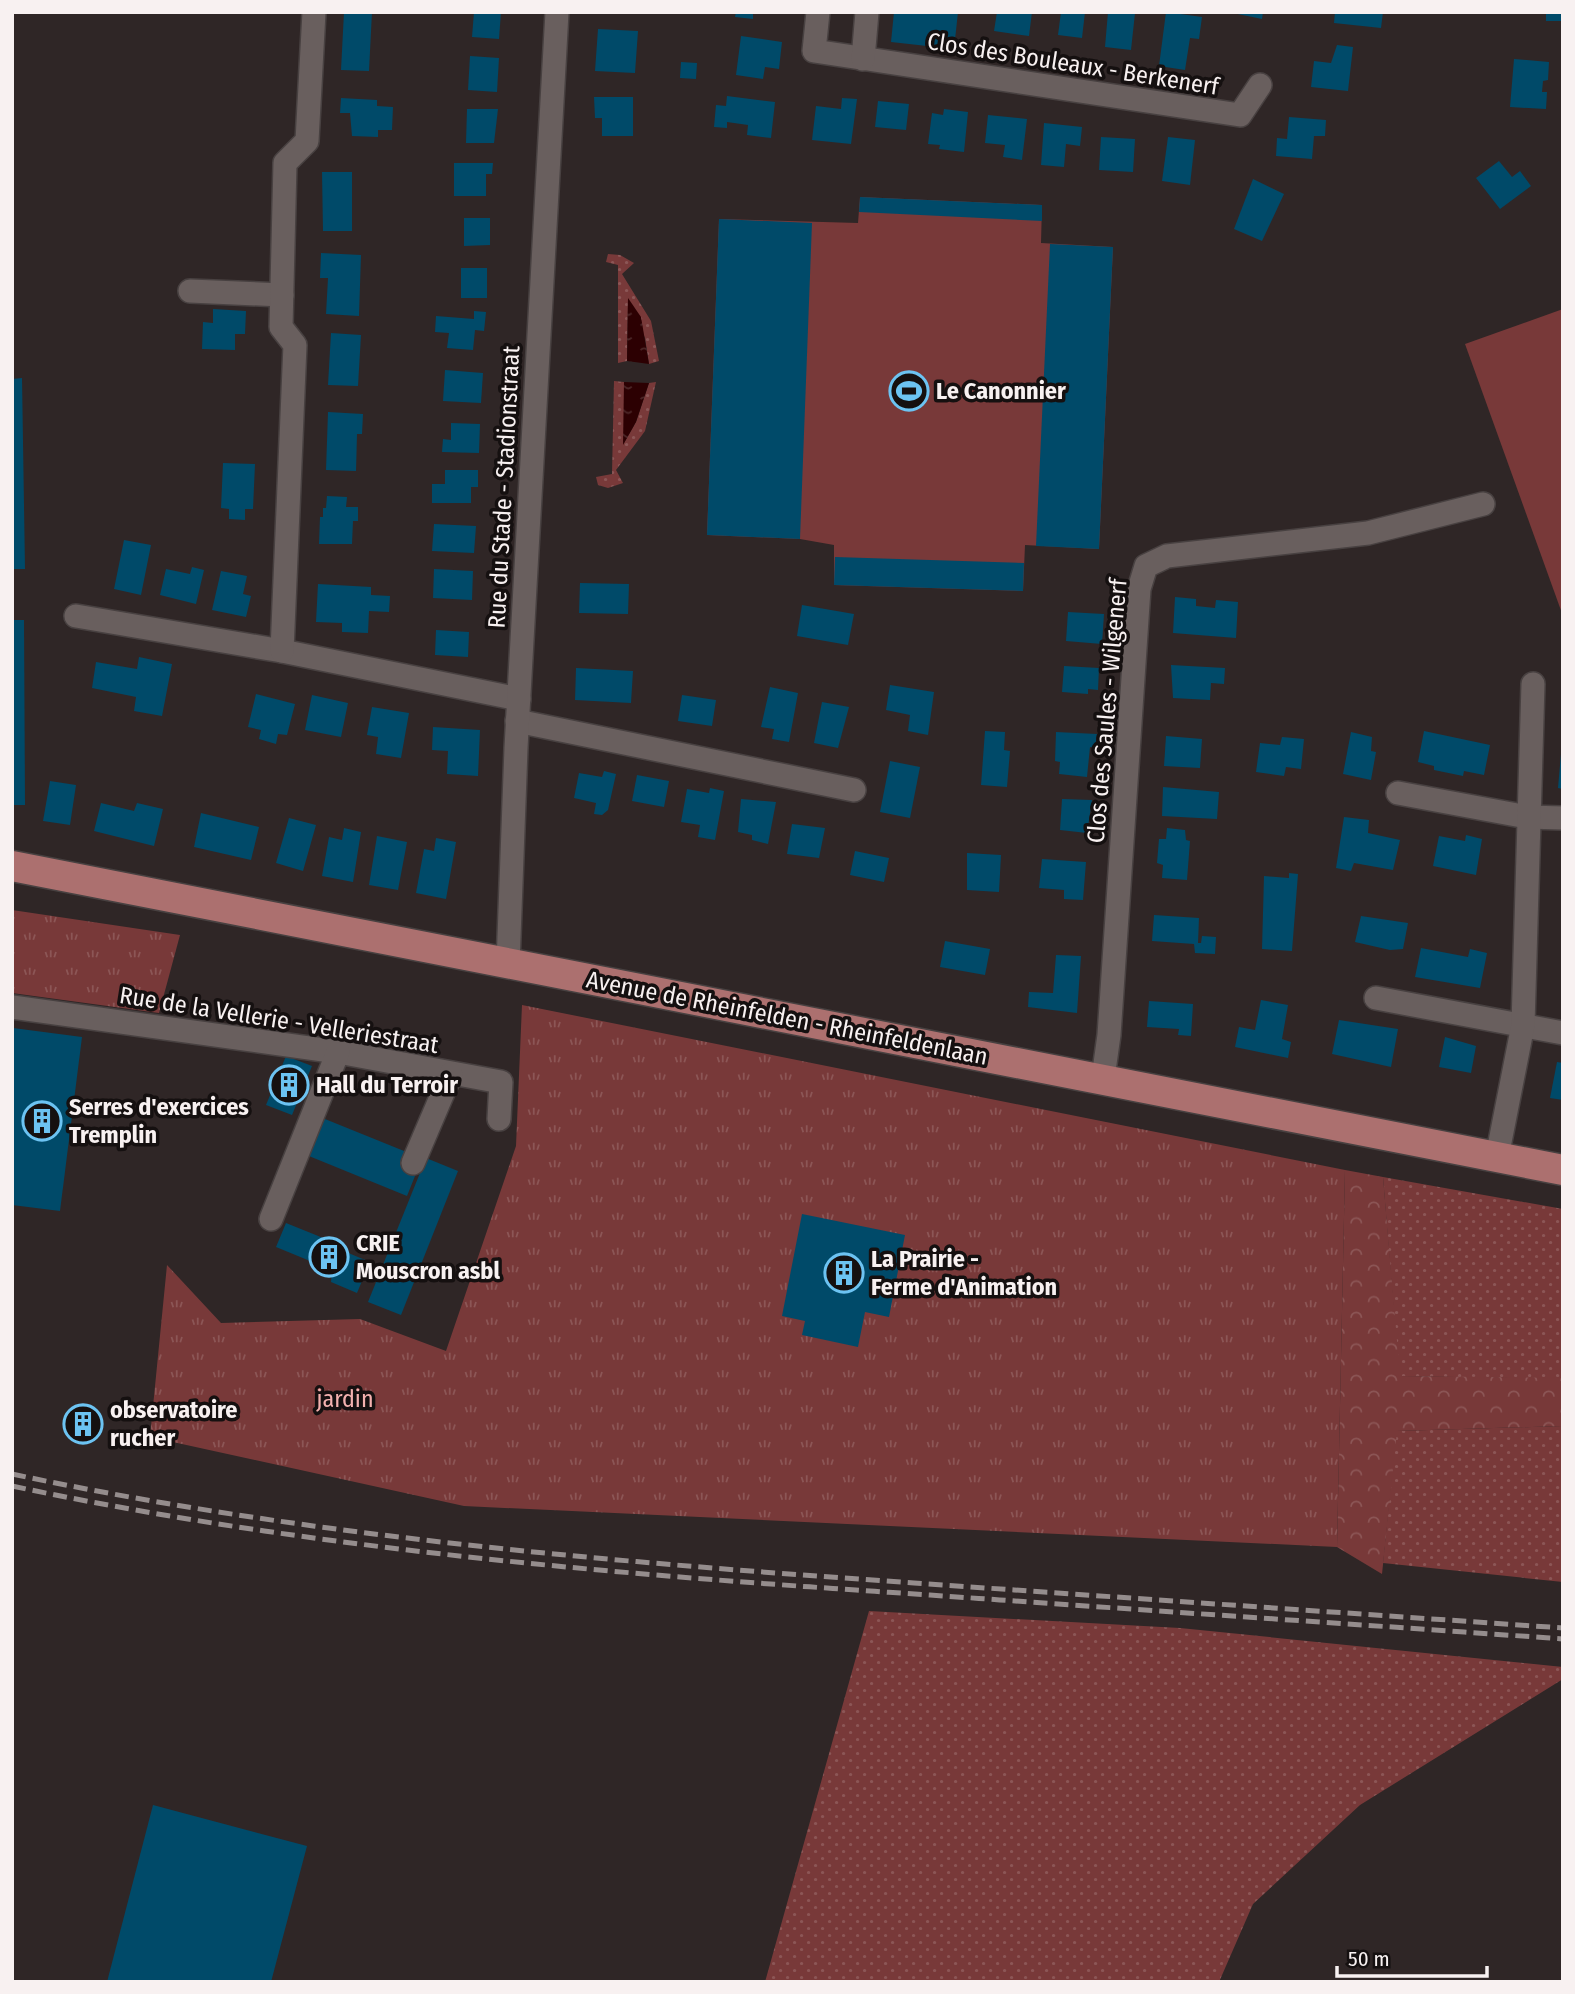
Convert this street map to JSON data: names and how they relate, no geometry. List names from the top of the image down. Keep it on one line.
{"streets":{"main road":["Avenue de Rheinfelden - Rheinfeldenlaan"],"street":["Clos des Bouleaux - Berkenerf","Rue du Stade - Stadionstraat","Clos des Saules - Wilgenerf","Rue de la Vellerie - Velleriestraat"]},"crossings":[["Rue du Stade - Stadionstraat","Avenue de Rheinfelden - Rheinfeldenlaan"],["Clos des Saules - Wilgenerf","Avenue de Rheinfelden - Rheinfeldenlaan"]],"parks":["jardin"],"places":{"sports":["Le Canonnier"],"building":["Hall du Terroir","Serres d'exercices Tremplin","CRIE Mouscron asbl","La Prairie - Ferme d'Animation","observatoire rucher"]},"scale_bar":"50 m"}
